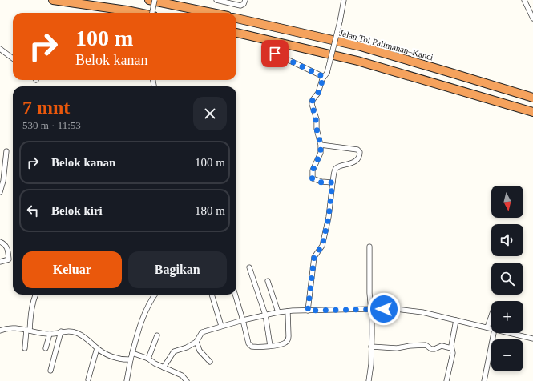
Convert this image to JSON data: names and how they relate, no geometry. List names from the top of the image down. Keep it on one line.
{"streets":{"highway":["Jalan Tol Palimanan–Kanci"]},"north":"bottom","page":{"turn":["100 m","Belok kanan"],"heading":["7 mnt","530 m · 11:53"],"list":[{"name":"Belok kanan","value":"100 m"},{"name":"Belok kiri","value":"180 m"}],"map_buttons":["+","−"],"buttons":["Keluar","Bagikan"]}}
